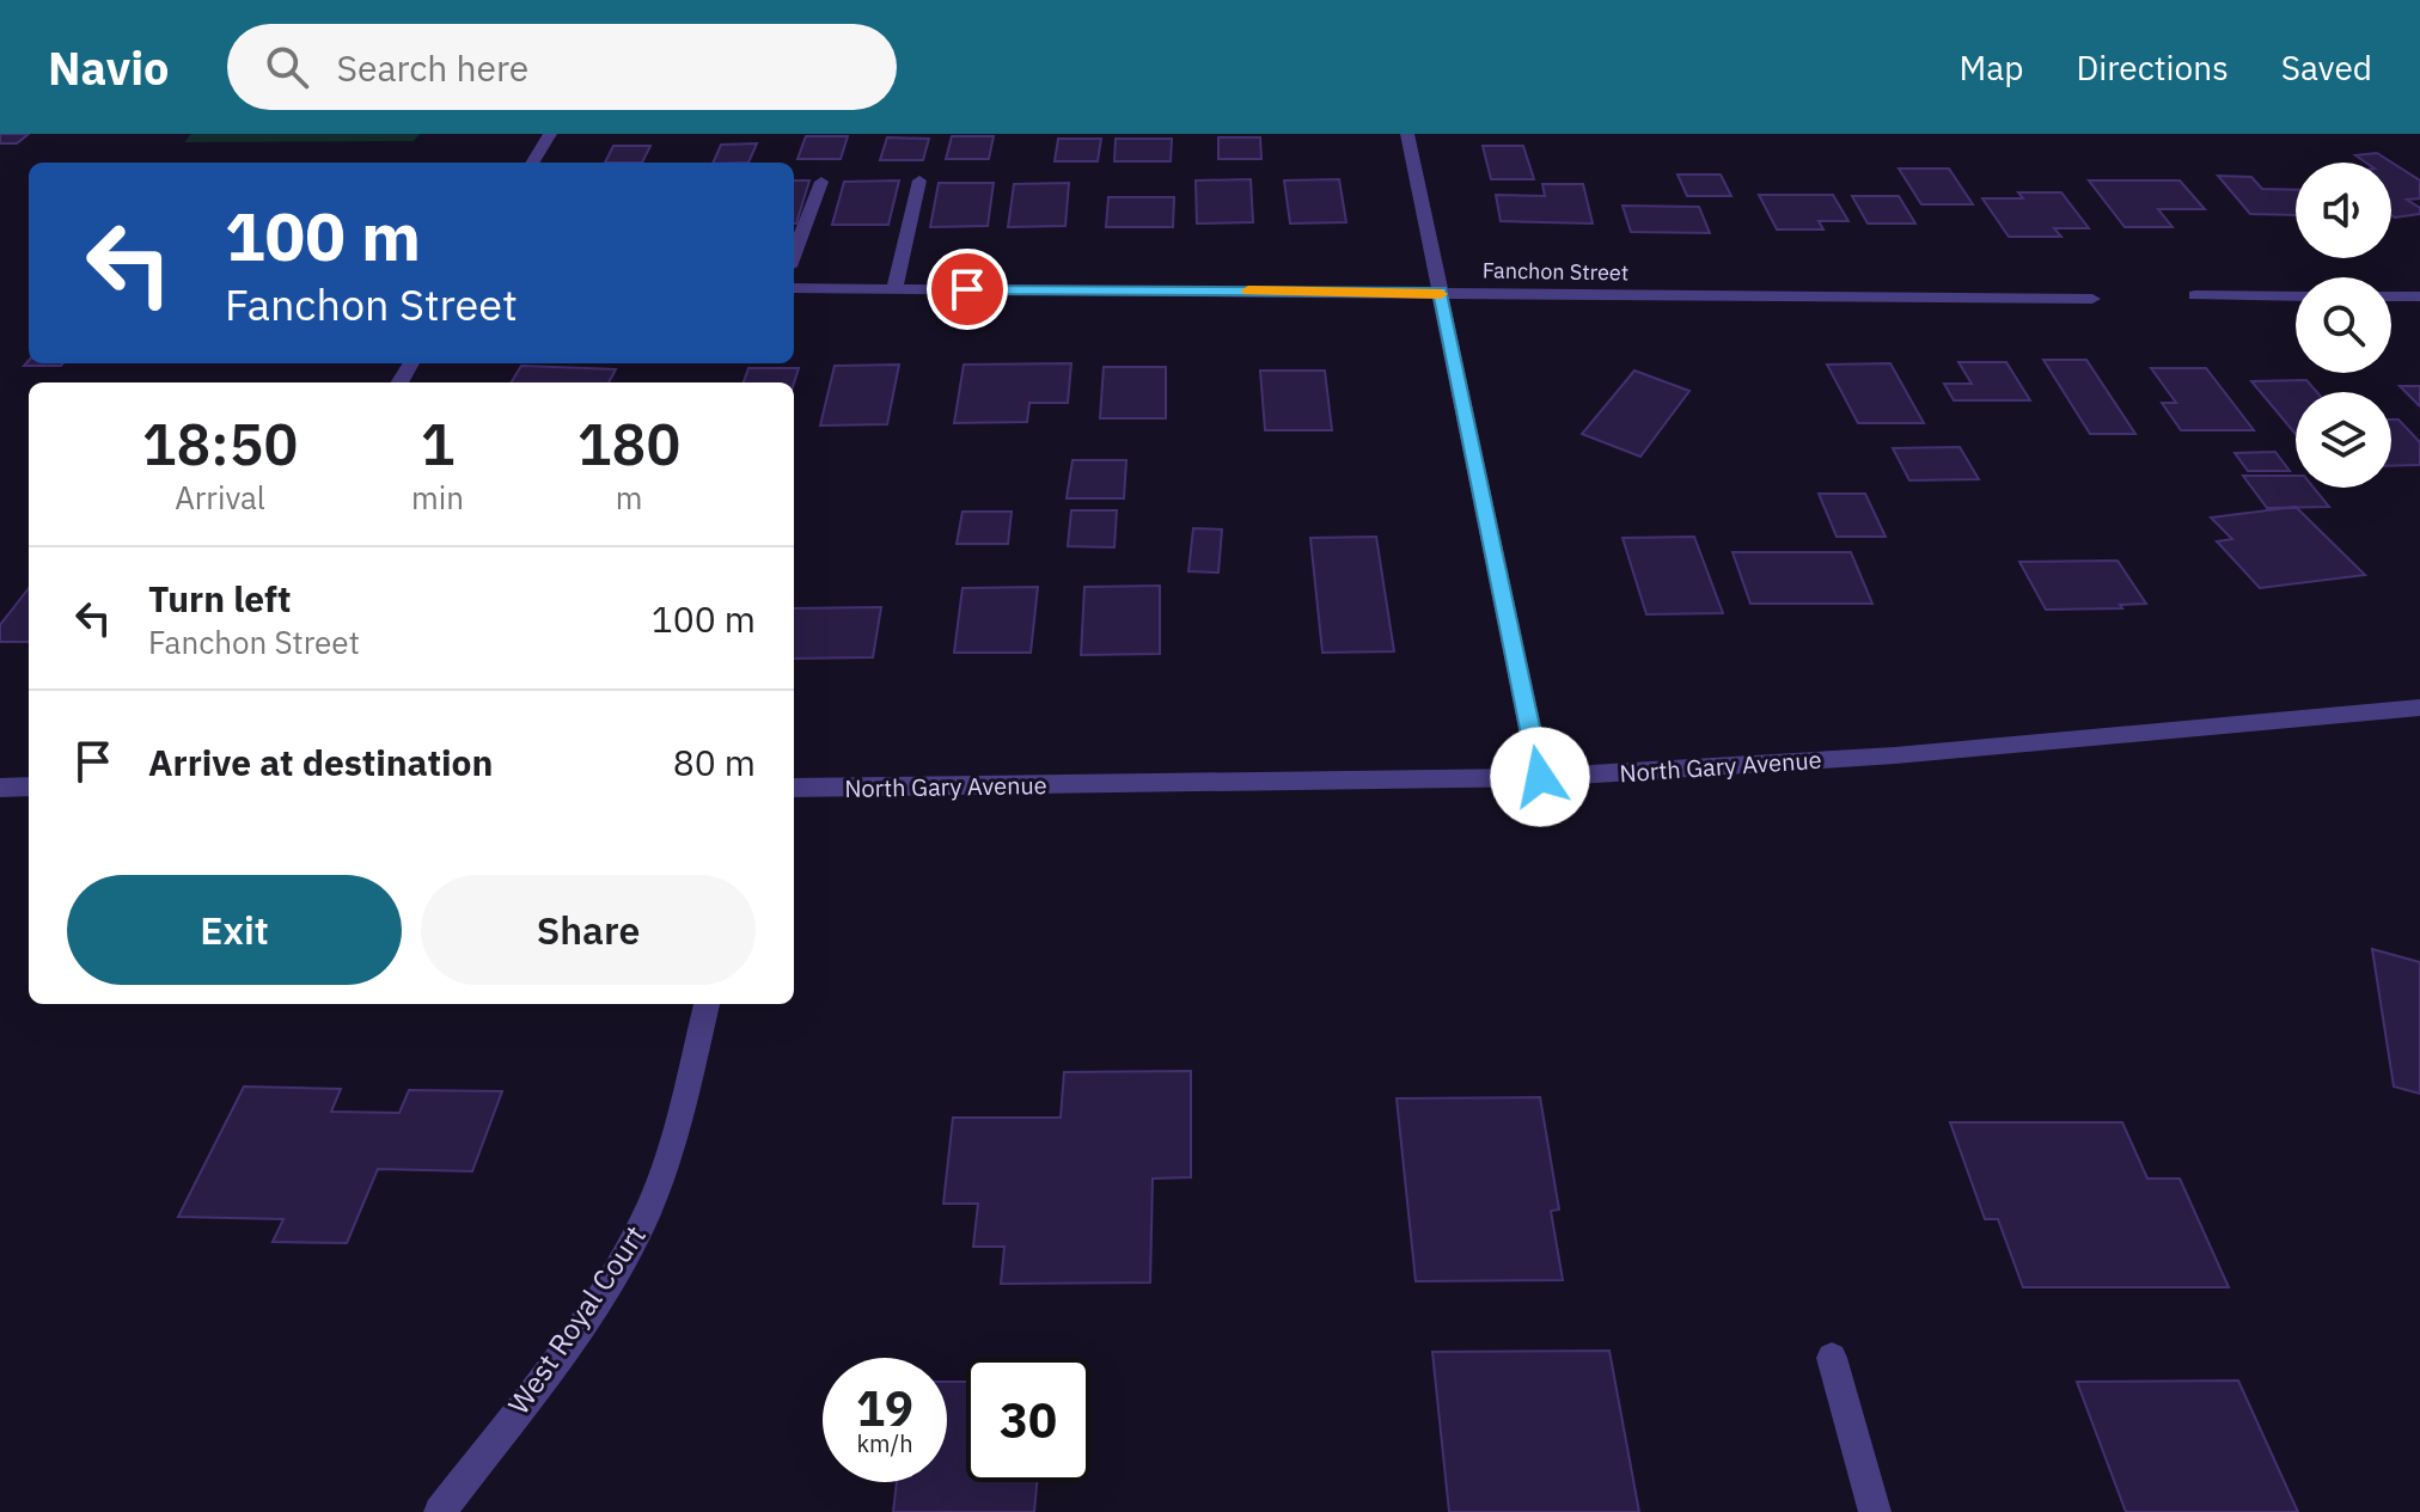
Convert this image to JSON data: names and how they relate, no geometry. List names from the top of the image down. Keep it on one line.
{"streets":{"street":["Fanchon Street","North Gary Avenue","West Royal Court"]},"page":{"header":"Navio","search":"Search here","nav":["Map","Directions","Saved"],"turn":["100 m","Fanchon Street"],"eta":["18:50","Arrival","1","min","180","m"],"list":[{"name":"Turn left","note":"Fanchon Street","value":"100 m"},{"name":"Arrive at destination","value":"80 m"}],"buttons":["Exit","Share"],"speed":"19 km/h","limit":"30"}}
